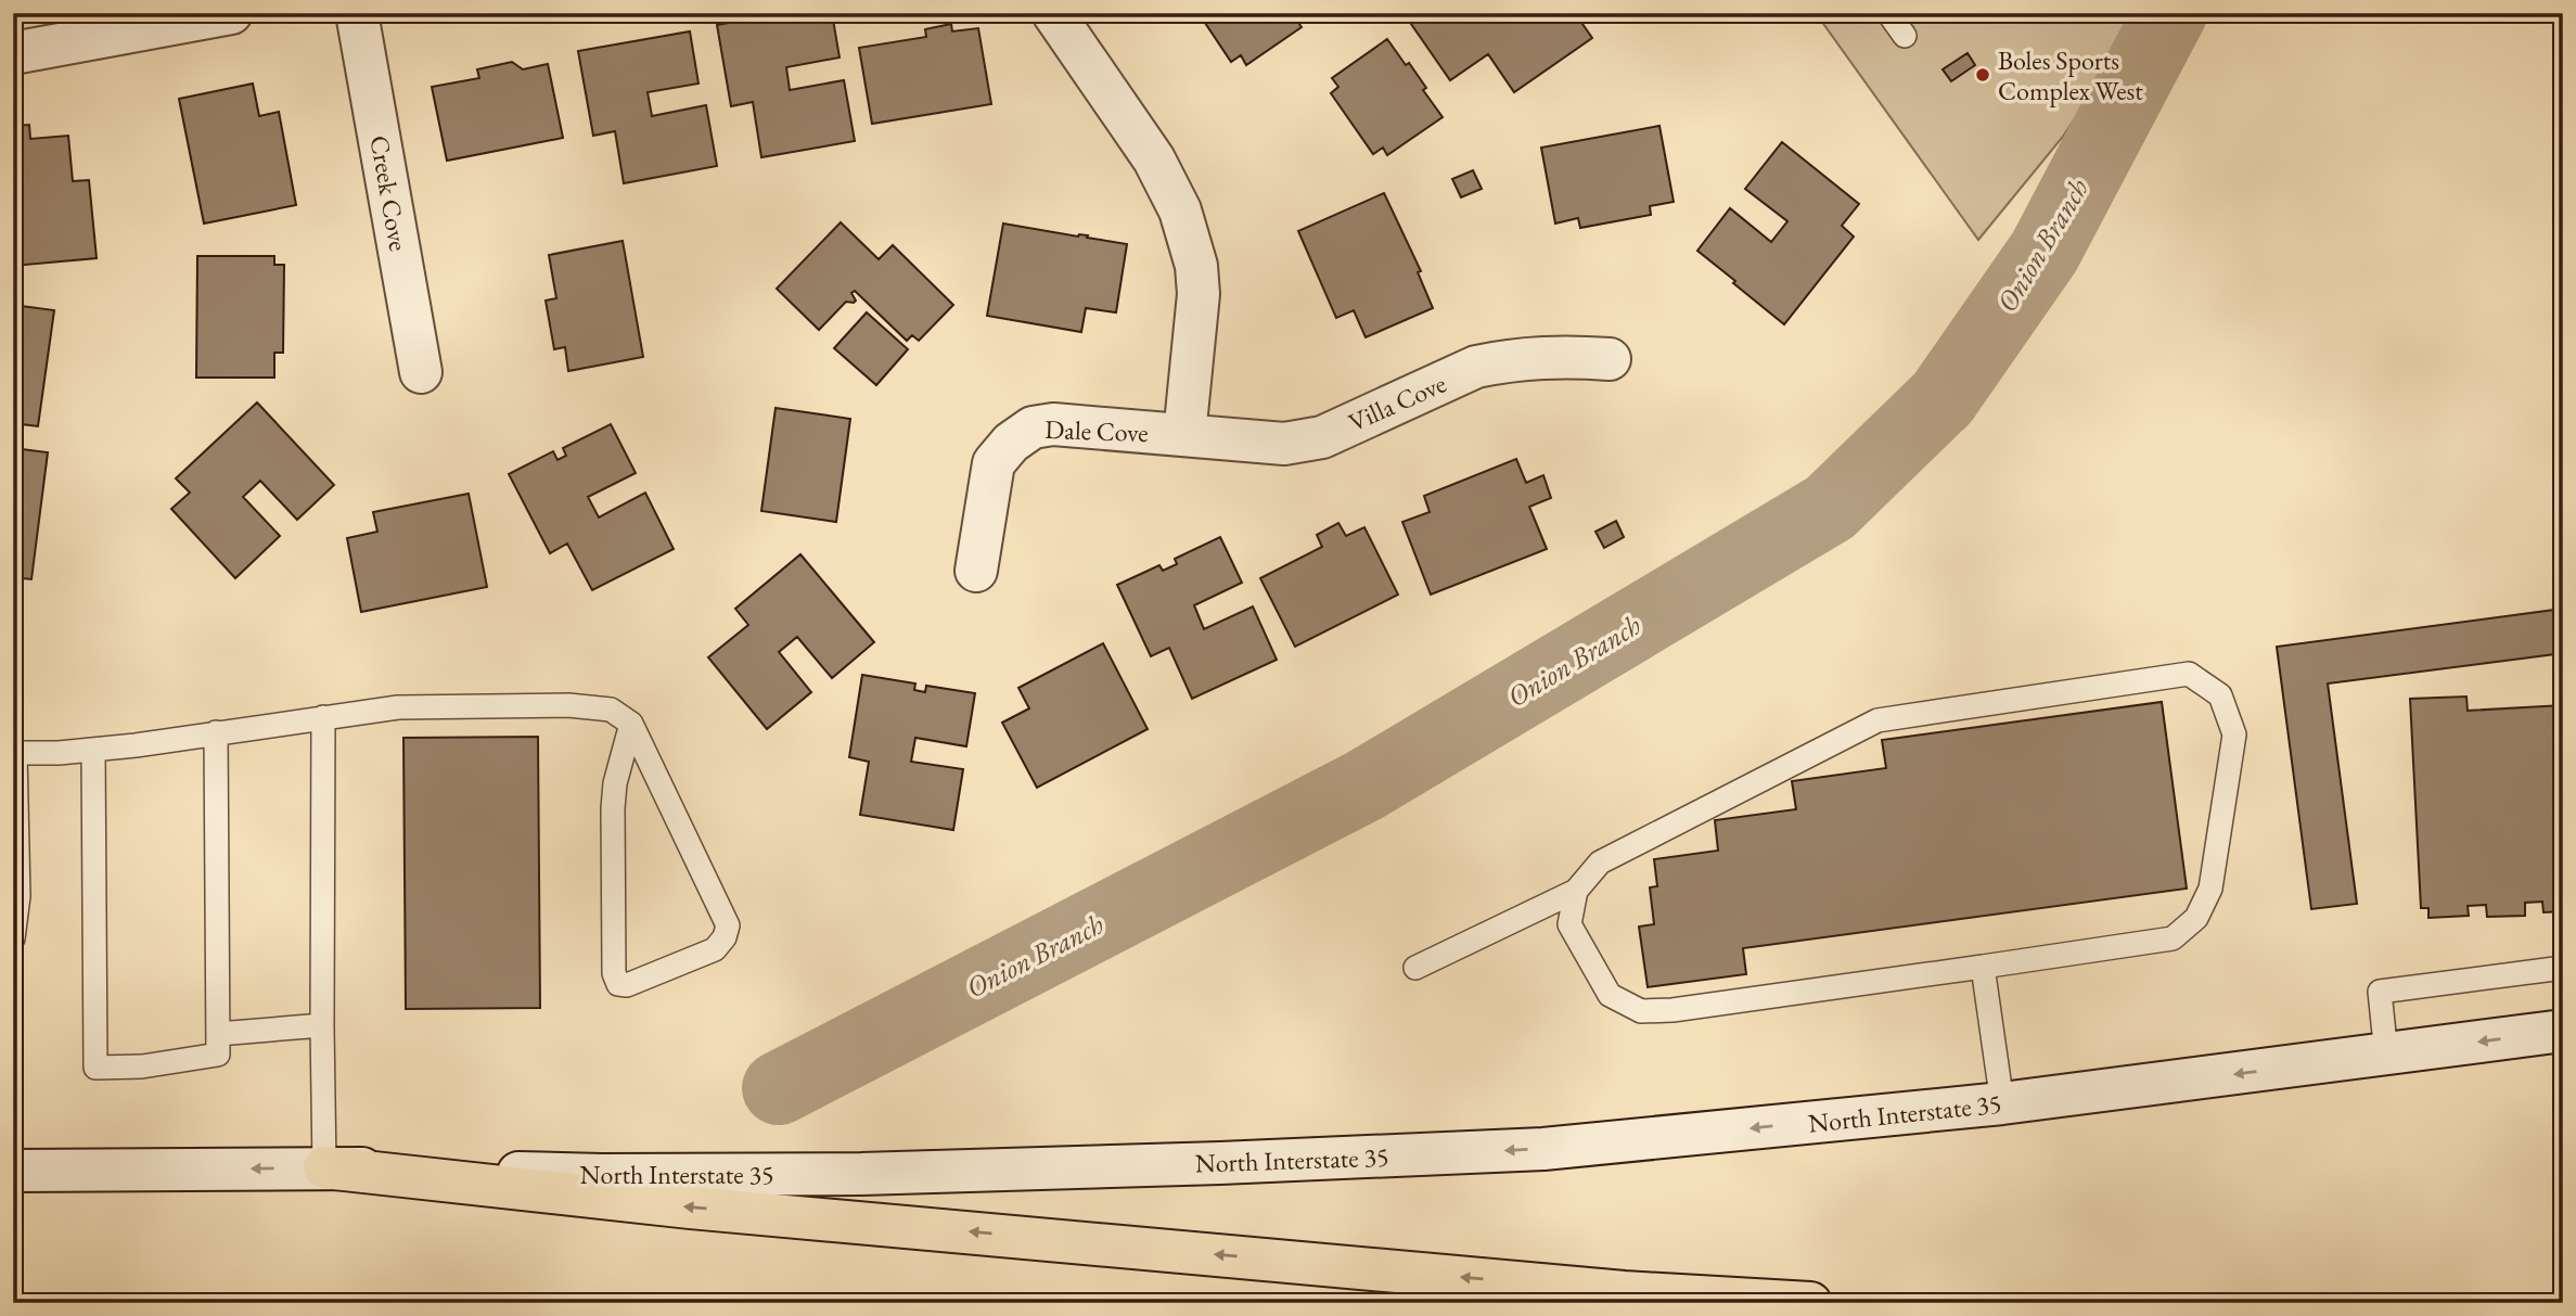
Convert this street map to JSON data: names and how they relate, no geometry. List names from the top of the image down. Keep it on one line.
{"streets":{"main road":["Creek Cove","Villa Cove","Dale Cove","North Interstate 35"]},"crossings":[["Villa Cove","Dale Cove"]],"one_way":["North Interstate 35"],"water":["Onion Branch"],"places":["Boles Sports Complex West"]}
